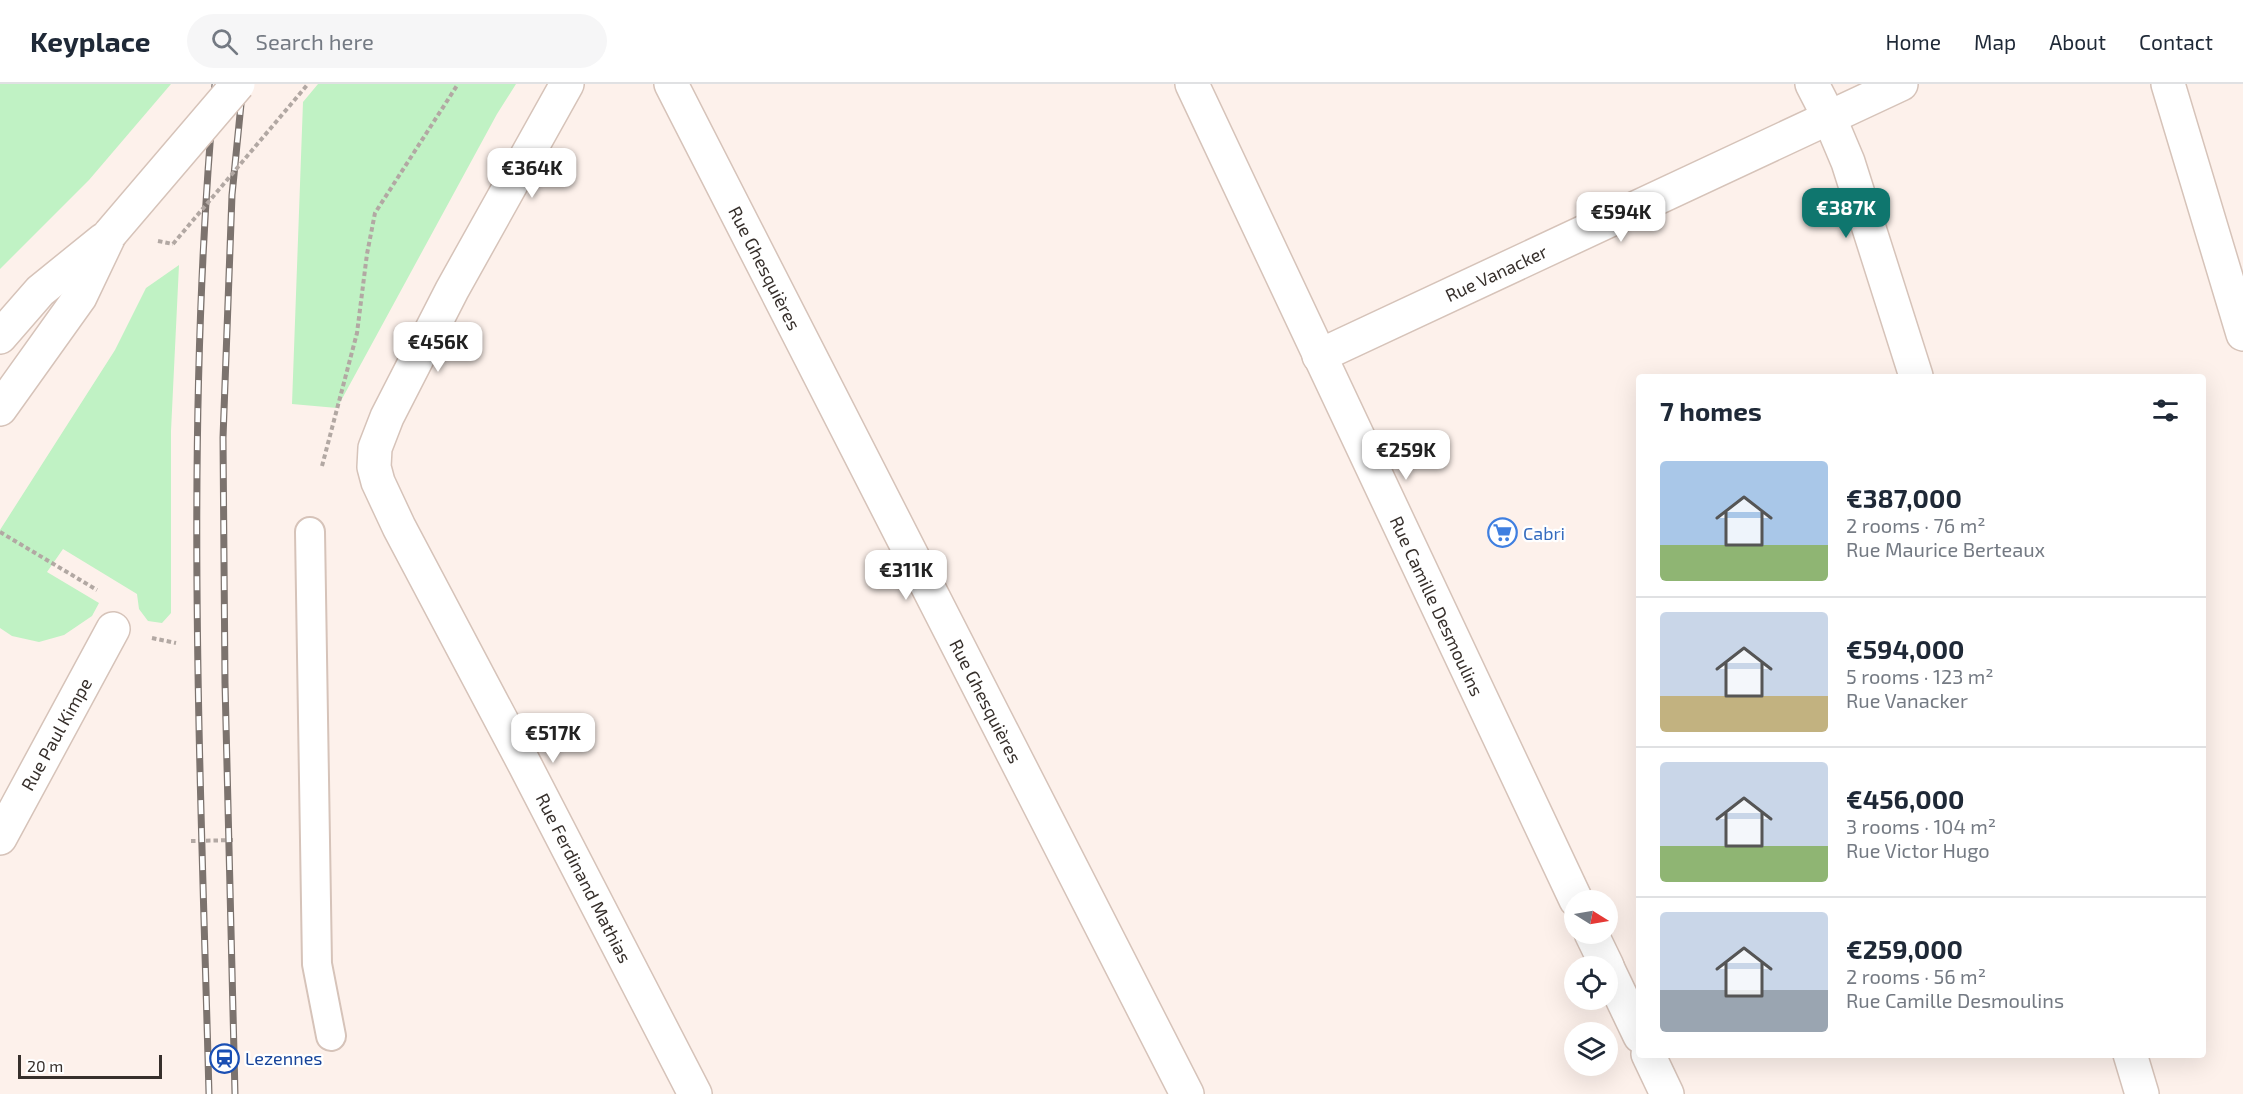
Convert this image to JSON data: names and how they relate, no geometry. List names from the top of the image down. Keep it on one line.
{"streets":{"street":["Rue Ghesquières","Rue Vanacker","Rue Camille Desmoulins","Rue Paul Kimpe","Rue Ferdinand Mathias"]},"crossings":[["Rue Vanacker","Rue Camille Desmoulins"]],"places":{"supermarket":["Cabri"],"station":["Lezennes"]},"scale_bar":"20 m","north":"right","page":{"header":"Keyplace","search":"Search here","nav":["Home","Map","About","Contact"],"price":["€364K","€387K","€594K","€456K","€259K","€311K","€517K"],"heading":"7 homes","list":[{"name":"€387,000","note":"2 rooms · 76 m² · Rue Maurice Berteaux"},{"name":"€594,000","note":"5 rooms · 123 m² · Rue Vanacker"},{"name":"€456,000","note":"3 rooms · 104 m² · Rue Victor Hugo"},{"name":"€259,000","note":"2 rooms · 56 m² · Rue Camille Desmoulins"}],"scale":"20 m"}}
